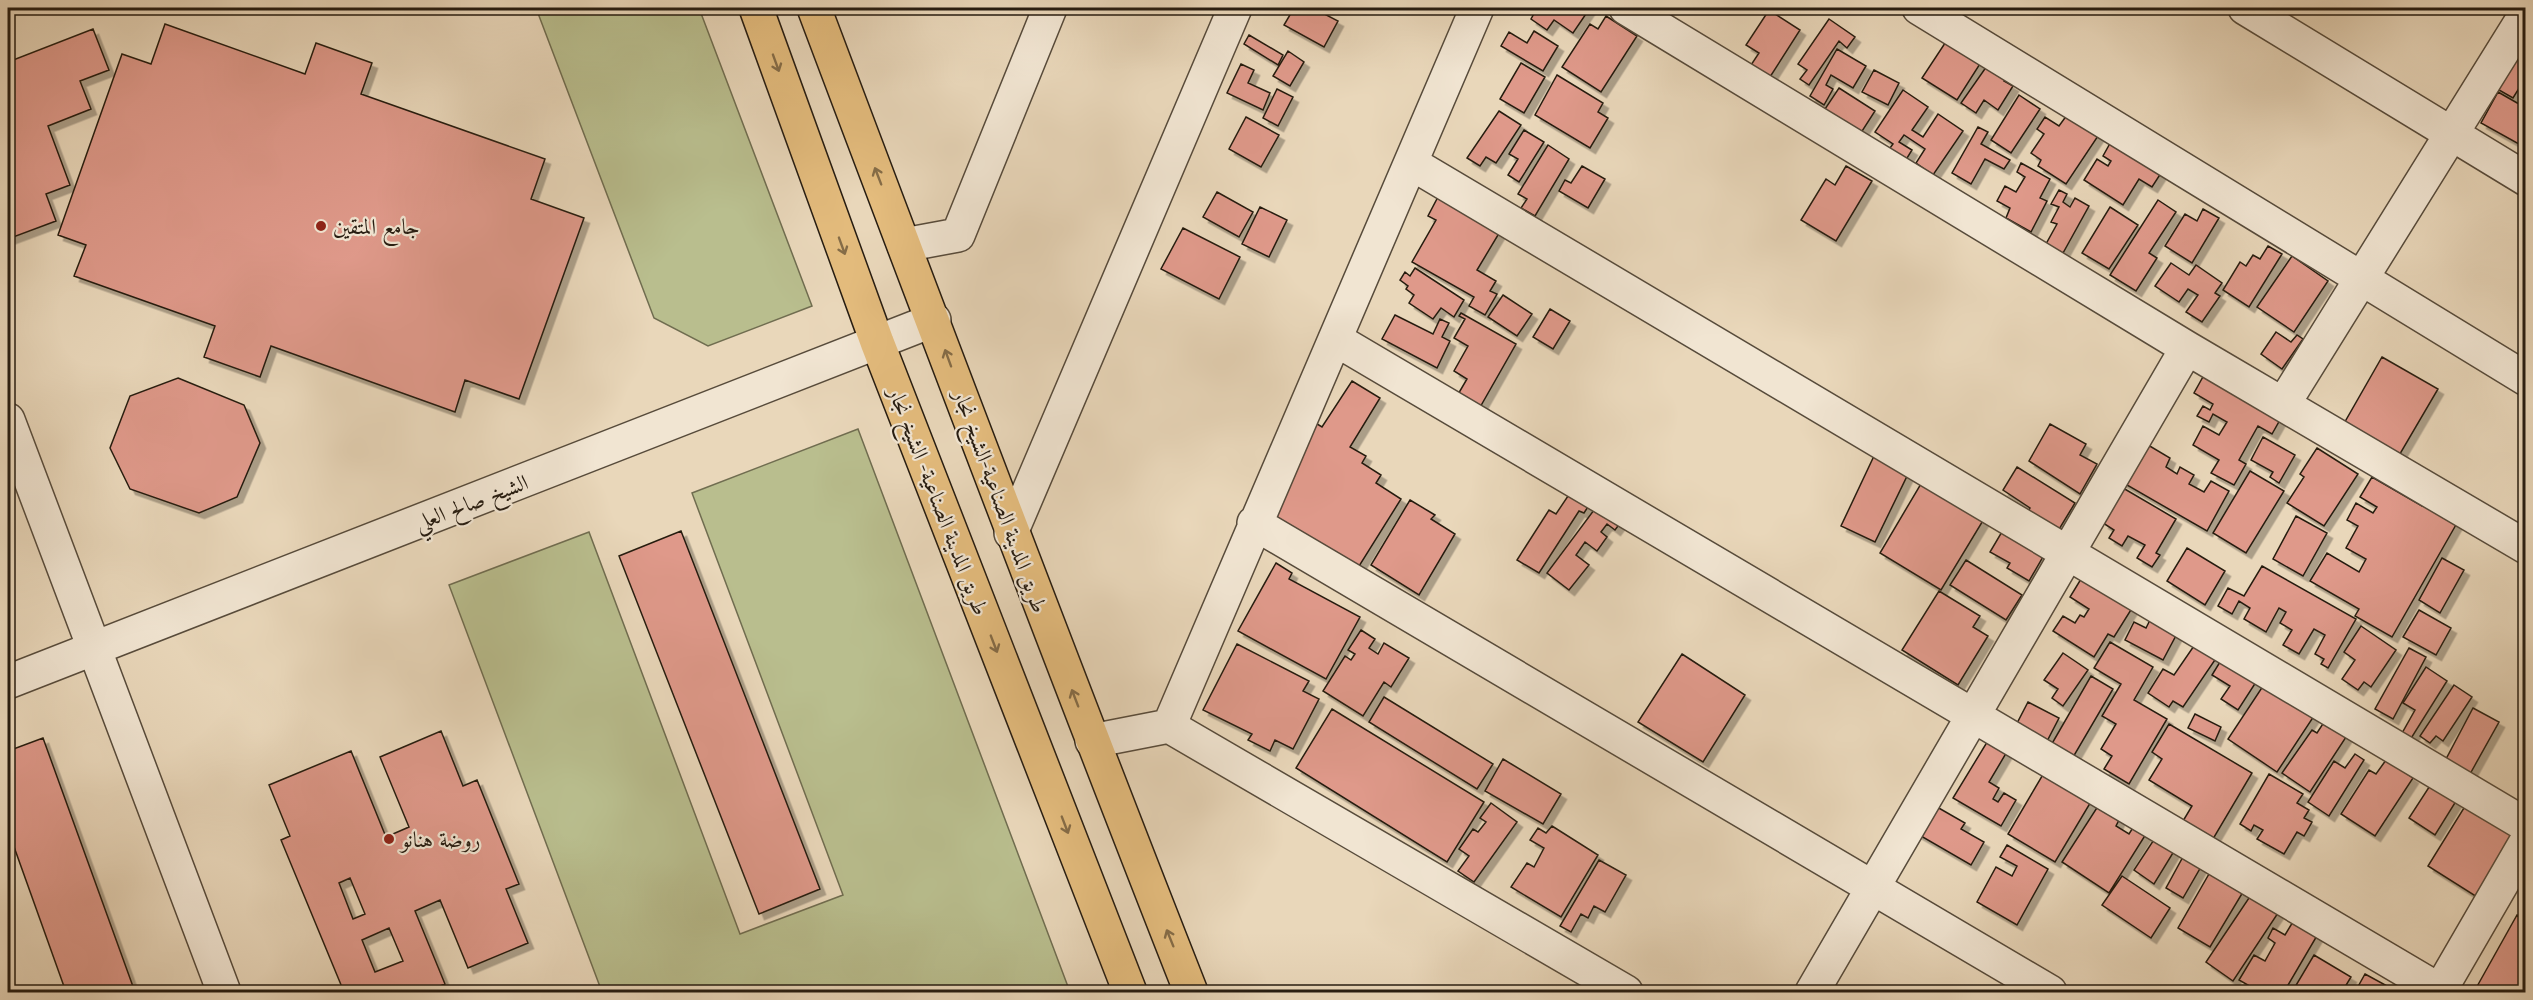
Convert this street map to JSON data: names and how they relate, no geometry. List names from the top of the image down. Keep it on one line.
{"streets":{"main road":["طريق المدينة الصناعية- الشيخ نجار","طريق المدينة الصناعية-الشيخ نجار"],"street":["الشيخ صالح العلي"]},"crossings":[["طريق المدينة الصناعية- الشيخ نجار","الشيخ صالح العلي"],["طريق المدينة الصناعية-الشيخ نجار","الشيخ صالح العلي"]],"one_way":["طريق المدينة الصناعية- الشيخ نجار","طريق المدينة الصناعية-الشيخ نجار"],"places":["جامع المتقين","روضة هنانو"]}
